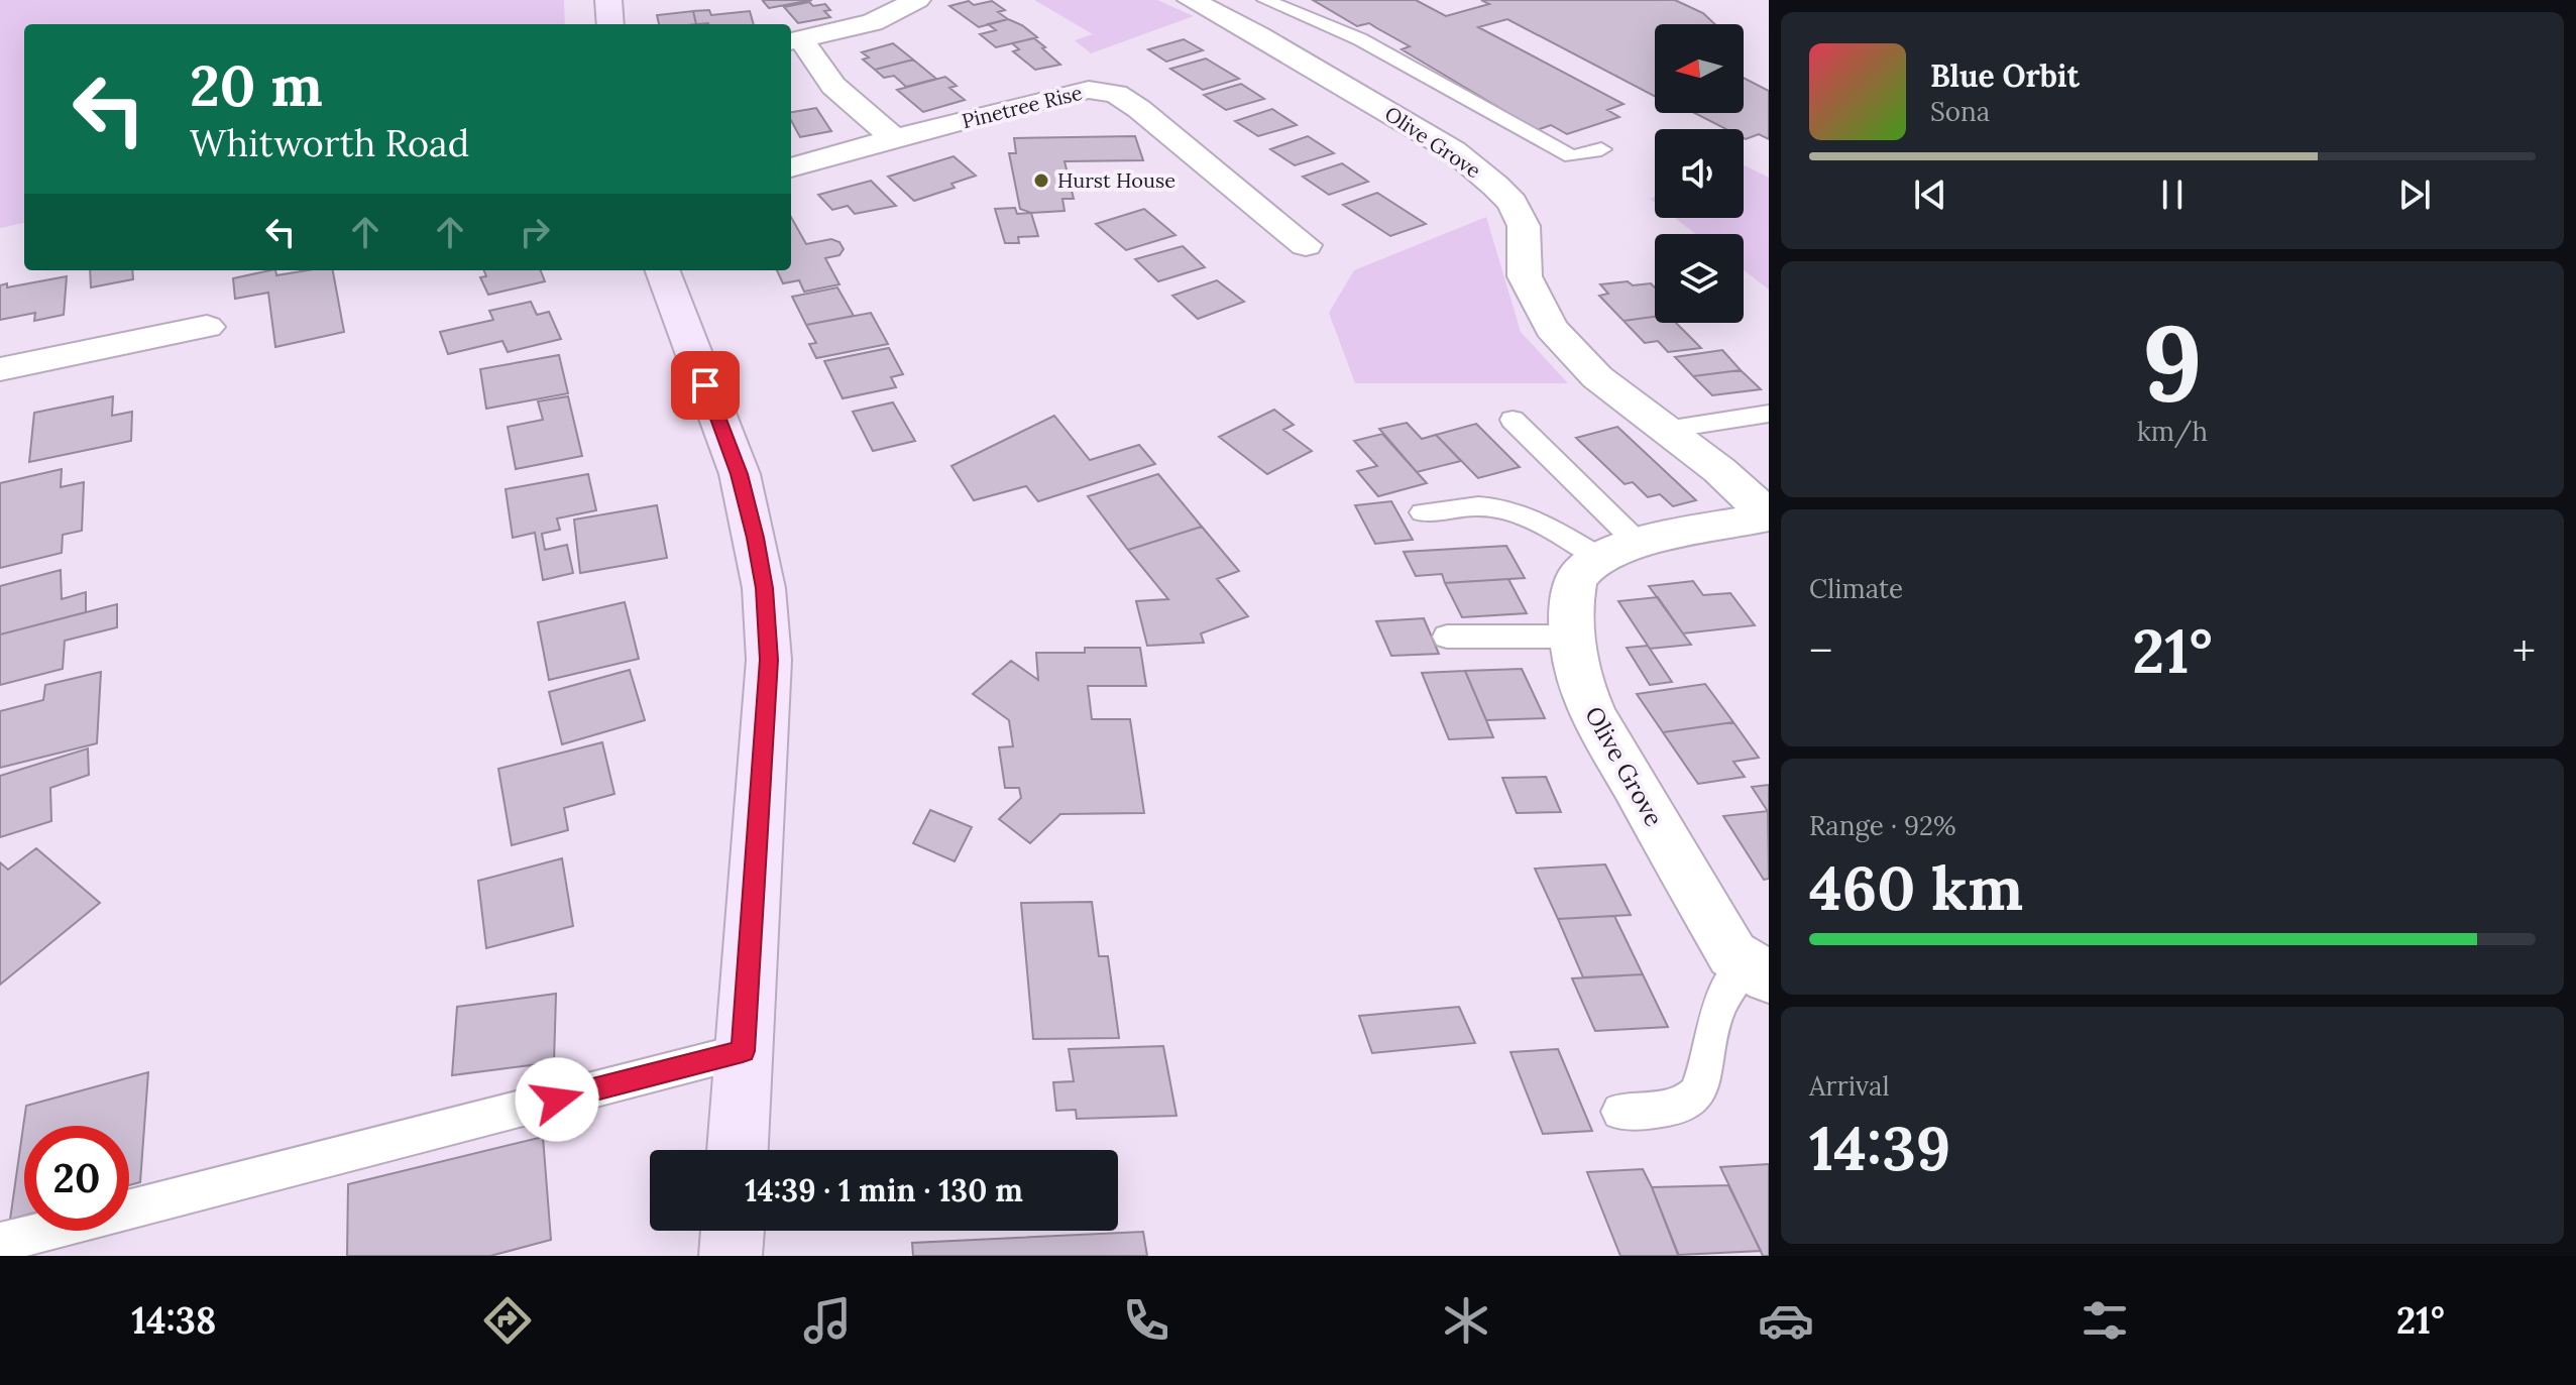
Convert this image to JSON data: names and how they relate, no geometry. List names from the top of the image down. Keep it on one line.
{"streets":{"street":["Pinetree Rise","Olive Grove"]},"places":["Hurst House"],"north":"left","page":{"turn":["20 m","Whitworth Road"],"song":["Blue Orbit","Sona"],"tile":[["9","km/h"],"Climate",["Range · 92%","460 km"],["Arrival","14:39"]],"heat":["−","21°","+"],"limit":"20","trip":"14:39 · 1 min · 130 m","tabs":["14:38","21°"]}}
